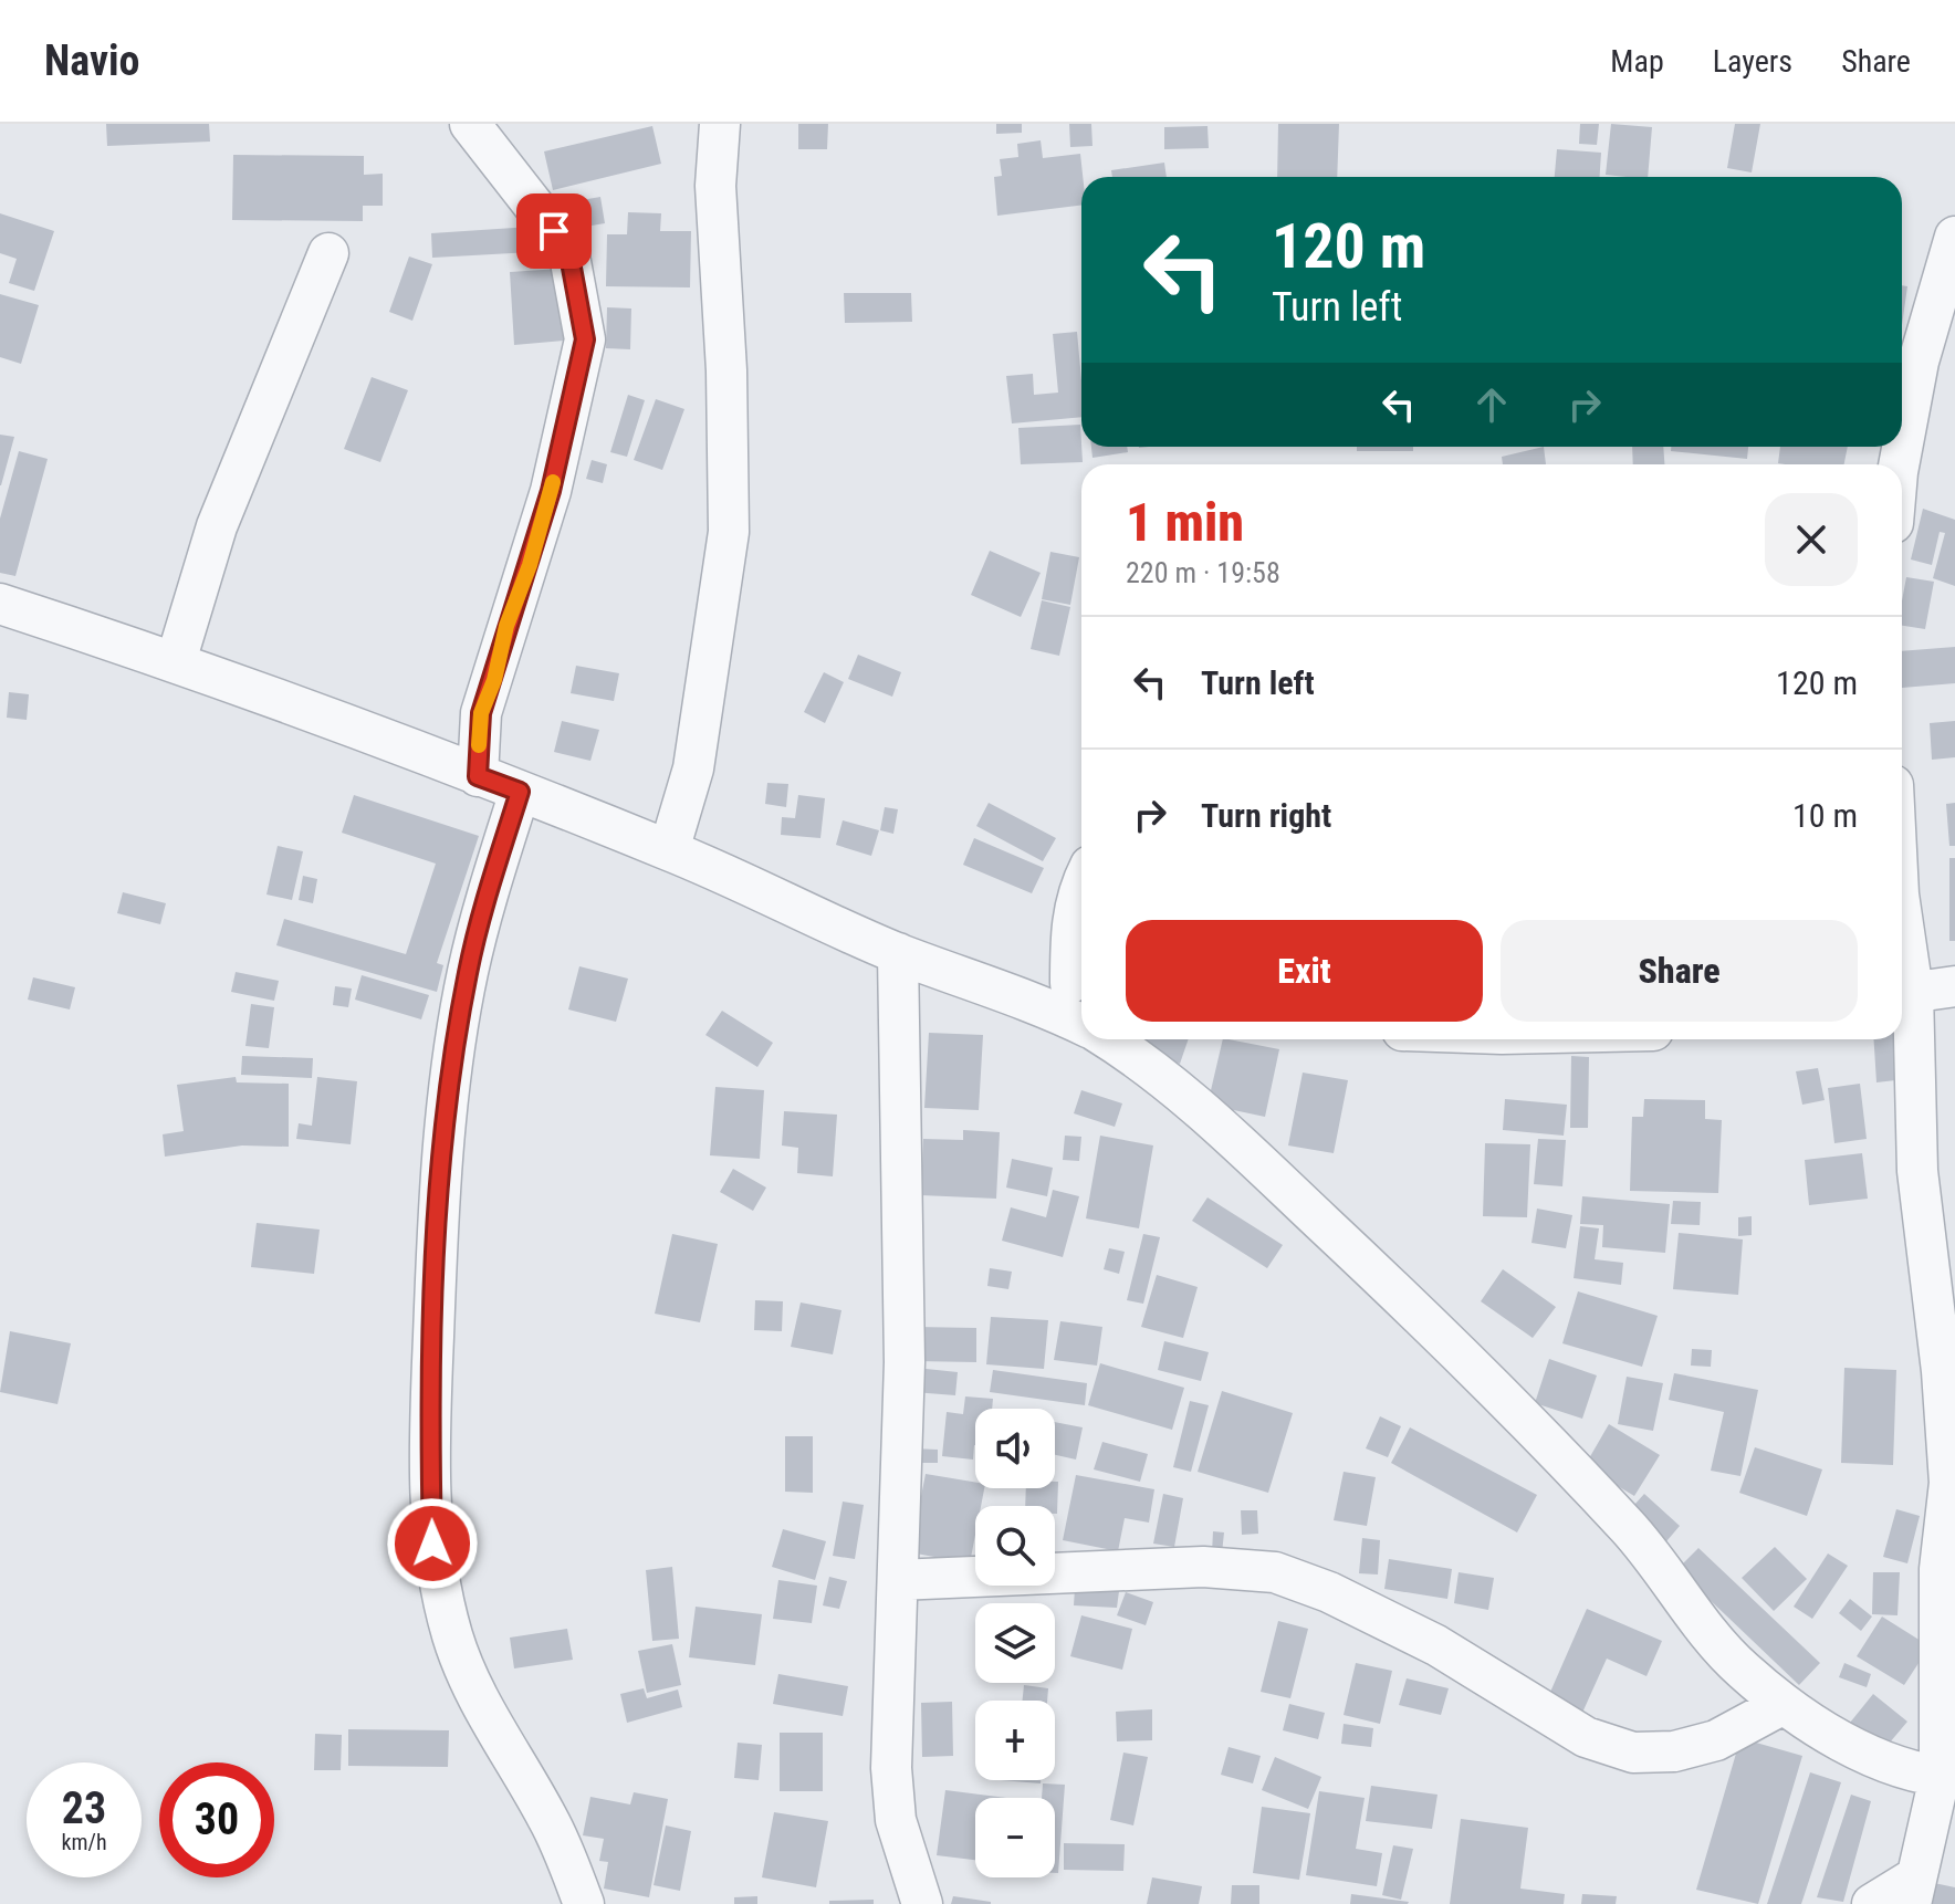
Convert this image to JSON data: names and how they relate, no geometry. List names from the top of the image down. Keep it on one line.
{"page":{"header":"Navio","nav":["Map","Layers","Share"],"turn":["120 m","Turn left"],"heading":["1 min","220 m · 19:58"],"list":[{"name":"Turn left","value":"120 m"},{"name":"Turn right","value":"10 m"}],"buttons":["Exit","Share"],"map_buttons":["+","−"],"speed":"23 km/h","limit":"30"}}
